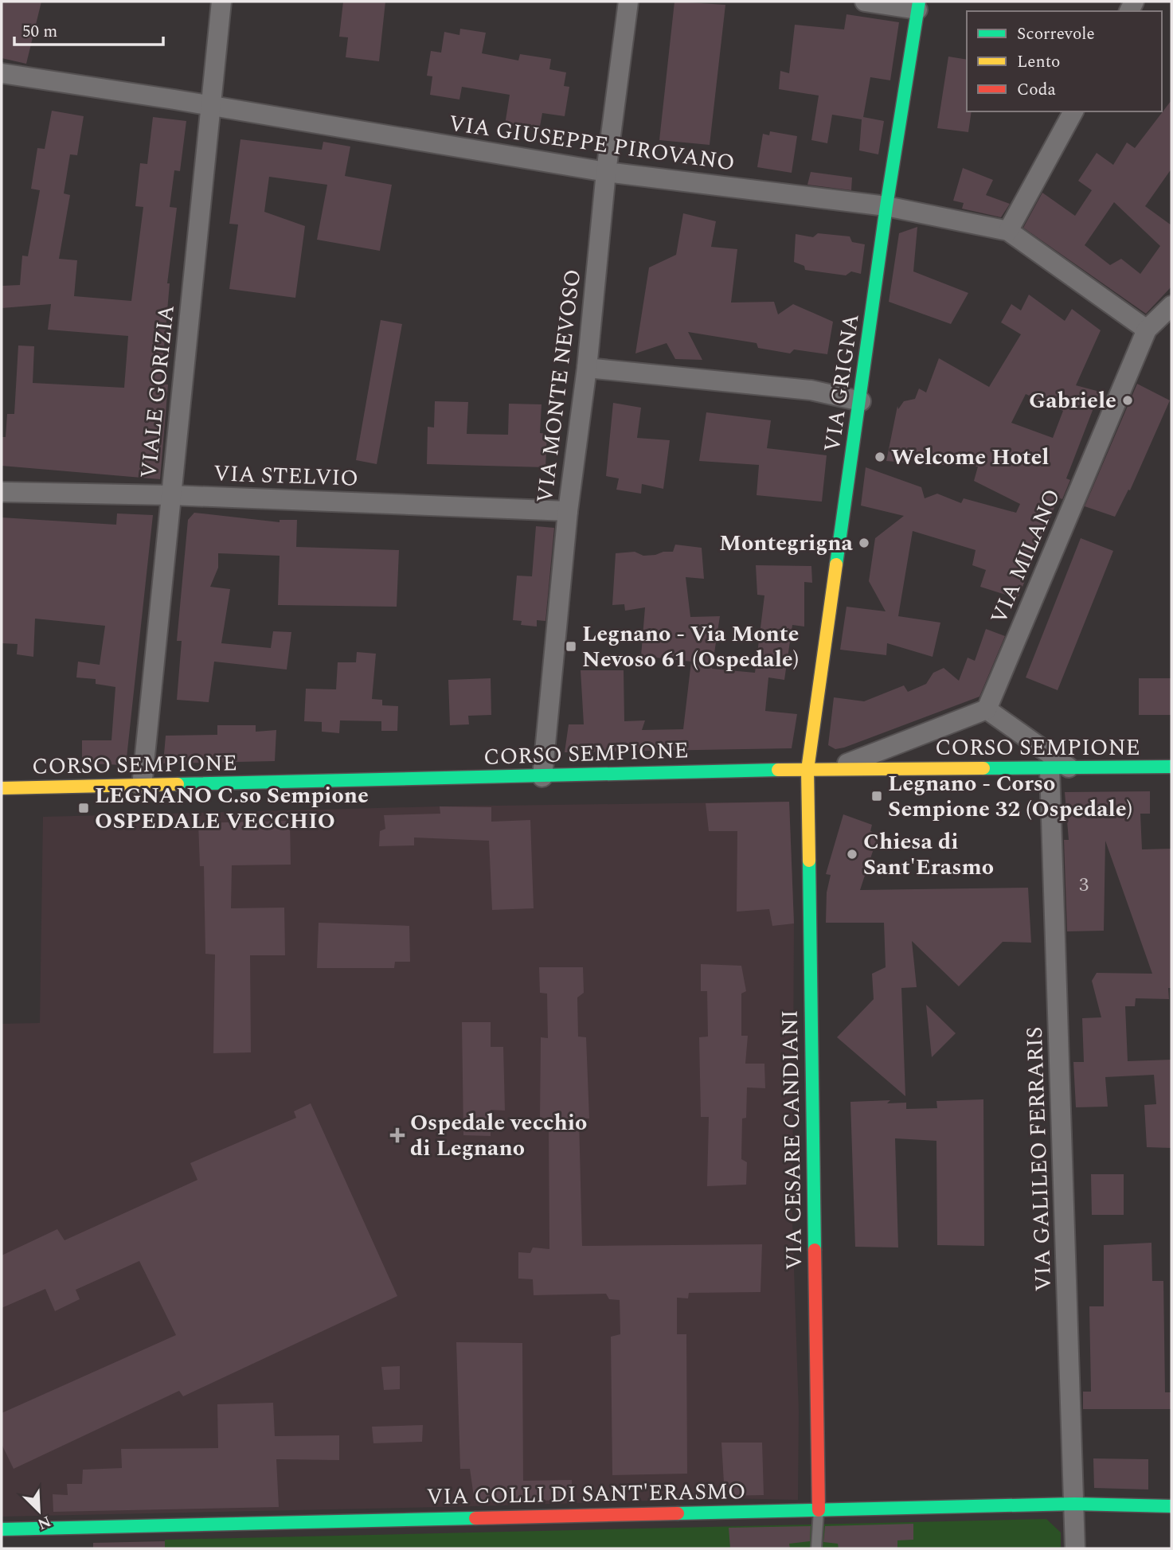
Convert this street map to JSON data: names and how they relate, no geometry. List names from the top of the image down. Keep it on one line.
{"streets":{"street":["VIA GIUSEPPE PIROVANO","VIA GRIGNA","VIA MONTE NEVOSO","VIALE GORIZIA","VIA STELVIO","VIA MILANO","CORSO SEMPIONE","VIA CESARE CANDIANI","VIA GALILEO FERRARIS","VIA COLLI DI SANT'ERASMO"]},"crossings":[["VIA GIUSEPPE PIROVANO","VIA GRIGNA"],["VIA GIUSEPPE PIROVANO","VIA MONTE NEVOSO"],["VIA GIUSEPPE PIROVANO","VIALE GORIZIA"],["VIA GIUSEPPE PIROVANO","VIA MILANO"],["VIA GRIGNA","CORSO SEMPIONE"],["VIA GRIGNA","VIA CESARE CANDIANI"],["VIA MONTE NEVOSO","VIA STELVIO"],["VIA MONTE NEVOSO","CORSO SEMPIONE"],["VIALE GORIZIA","VIA STELVIO"],["VIALE GORIZIA","CORSO SEMPIONE"],["CORSO SEMPIONE","VIA CESARE CANDIANI"],["CORSO SEMPIONE","VIA GALILEO FERRARIS"],["VIA CESARE CANDIANI","VIA COLLI DI SANT'ERASMO"],["VIA GALILEO FERRARIS","VIA COLLI DI SANT'ERASMO"]],"places":{"other":["Gabriele","Welcome Hotel","Montegrigna","Chiesa di Sant'Erasmo"],"transit":["Legnano - Via Monte Nevoso 61 (Ospedale)","Legnano - Corso Sempione 32 (Ospedale)","LEGNANO C.so Sempione OSPEDALE VECCHIO"],"health":["Ospedale vecchio di Legnano"]},"house_numbers":["3"],"legend":["Scorrevole","Lento","Coda"],"scale_bar":"50 m","north":"bottom right"}
